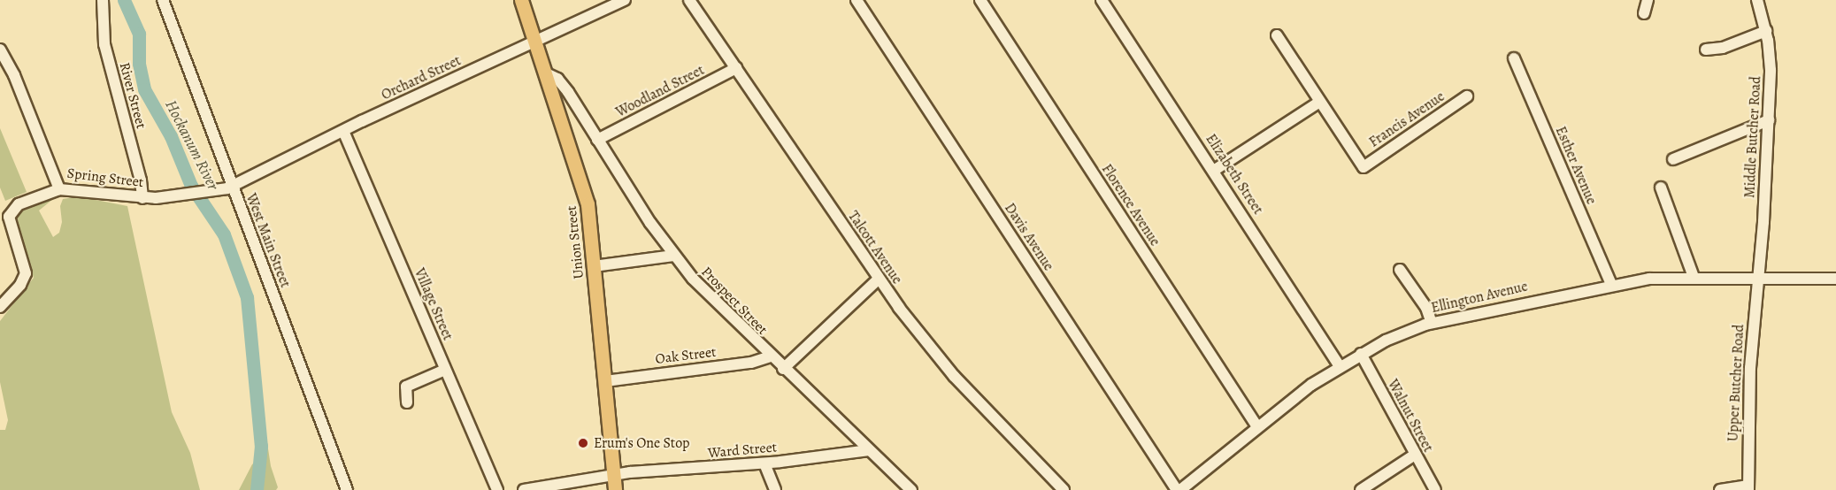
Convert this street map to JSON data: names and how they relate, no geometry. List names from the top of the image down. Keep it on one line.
{"streets":{"main road":["Union Street"],"street":["Orchard Street","Woodland Street","River Street","Francis Avenue","Middle Butcher Road","Esther Avenue","Elizabeth Street","Spring Street","Florence Avenue","Davis Avenue","West Main Street","Talcott Avenue","Ellington Avenue","Prospect Street","Village Street","Oak Street","Upper Butcher Road","Walnut Street","Ward Street"]},"crossings":[["Orchard Street","Spring Street"],["Orchard Street","West Main Street"],["Orchard Street","Union Street"],["Orchard Street","Village Street"],["Woodland Street","Talcott Avenue"],["Woodland Street","Prospect Street"],["River Street","Spring Street"],["Middle Butcher Road","Ellington Avenue"],["Middle Butcher Road","Upper Butcher Road"],["Esther Avenue","Ellington Avenue"],["Elizabeth Street","Ellington Avenue"],["Spring Street","West Main Street"],["Florence Avenue","Ellington Avenue"],["Davis Avenue","Ellington Avenue"],["Union Street","Prospect Street"],["Union Street","Oak Street"],["Union Street","Ward Street"],["Ellington Avenue","Upper Butcher Road"],["Ellington Avenue","Walnut Street"],["Prospect Street","Oak Street"],["Prospect Street","Ward Street"]],"water":["Hockanum River"],"places":["Erum's One Stop"]}
